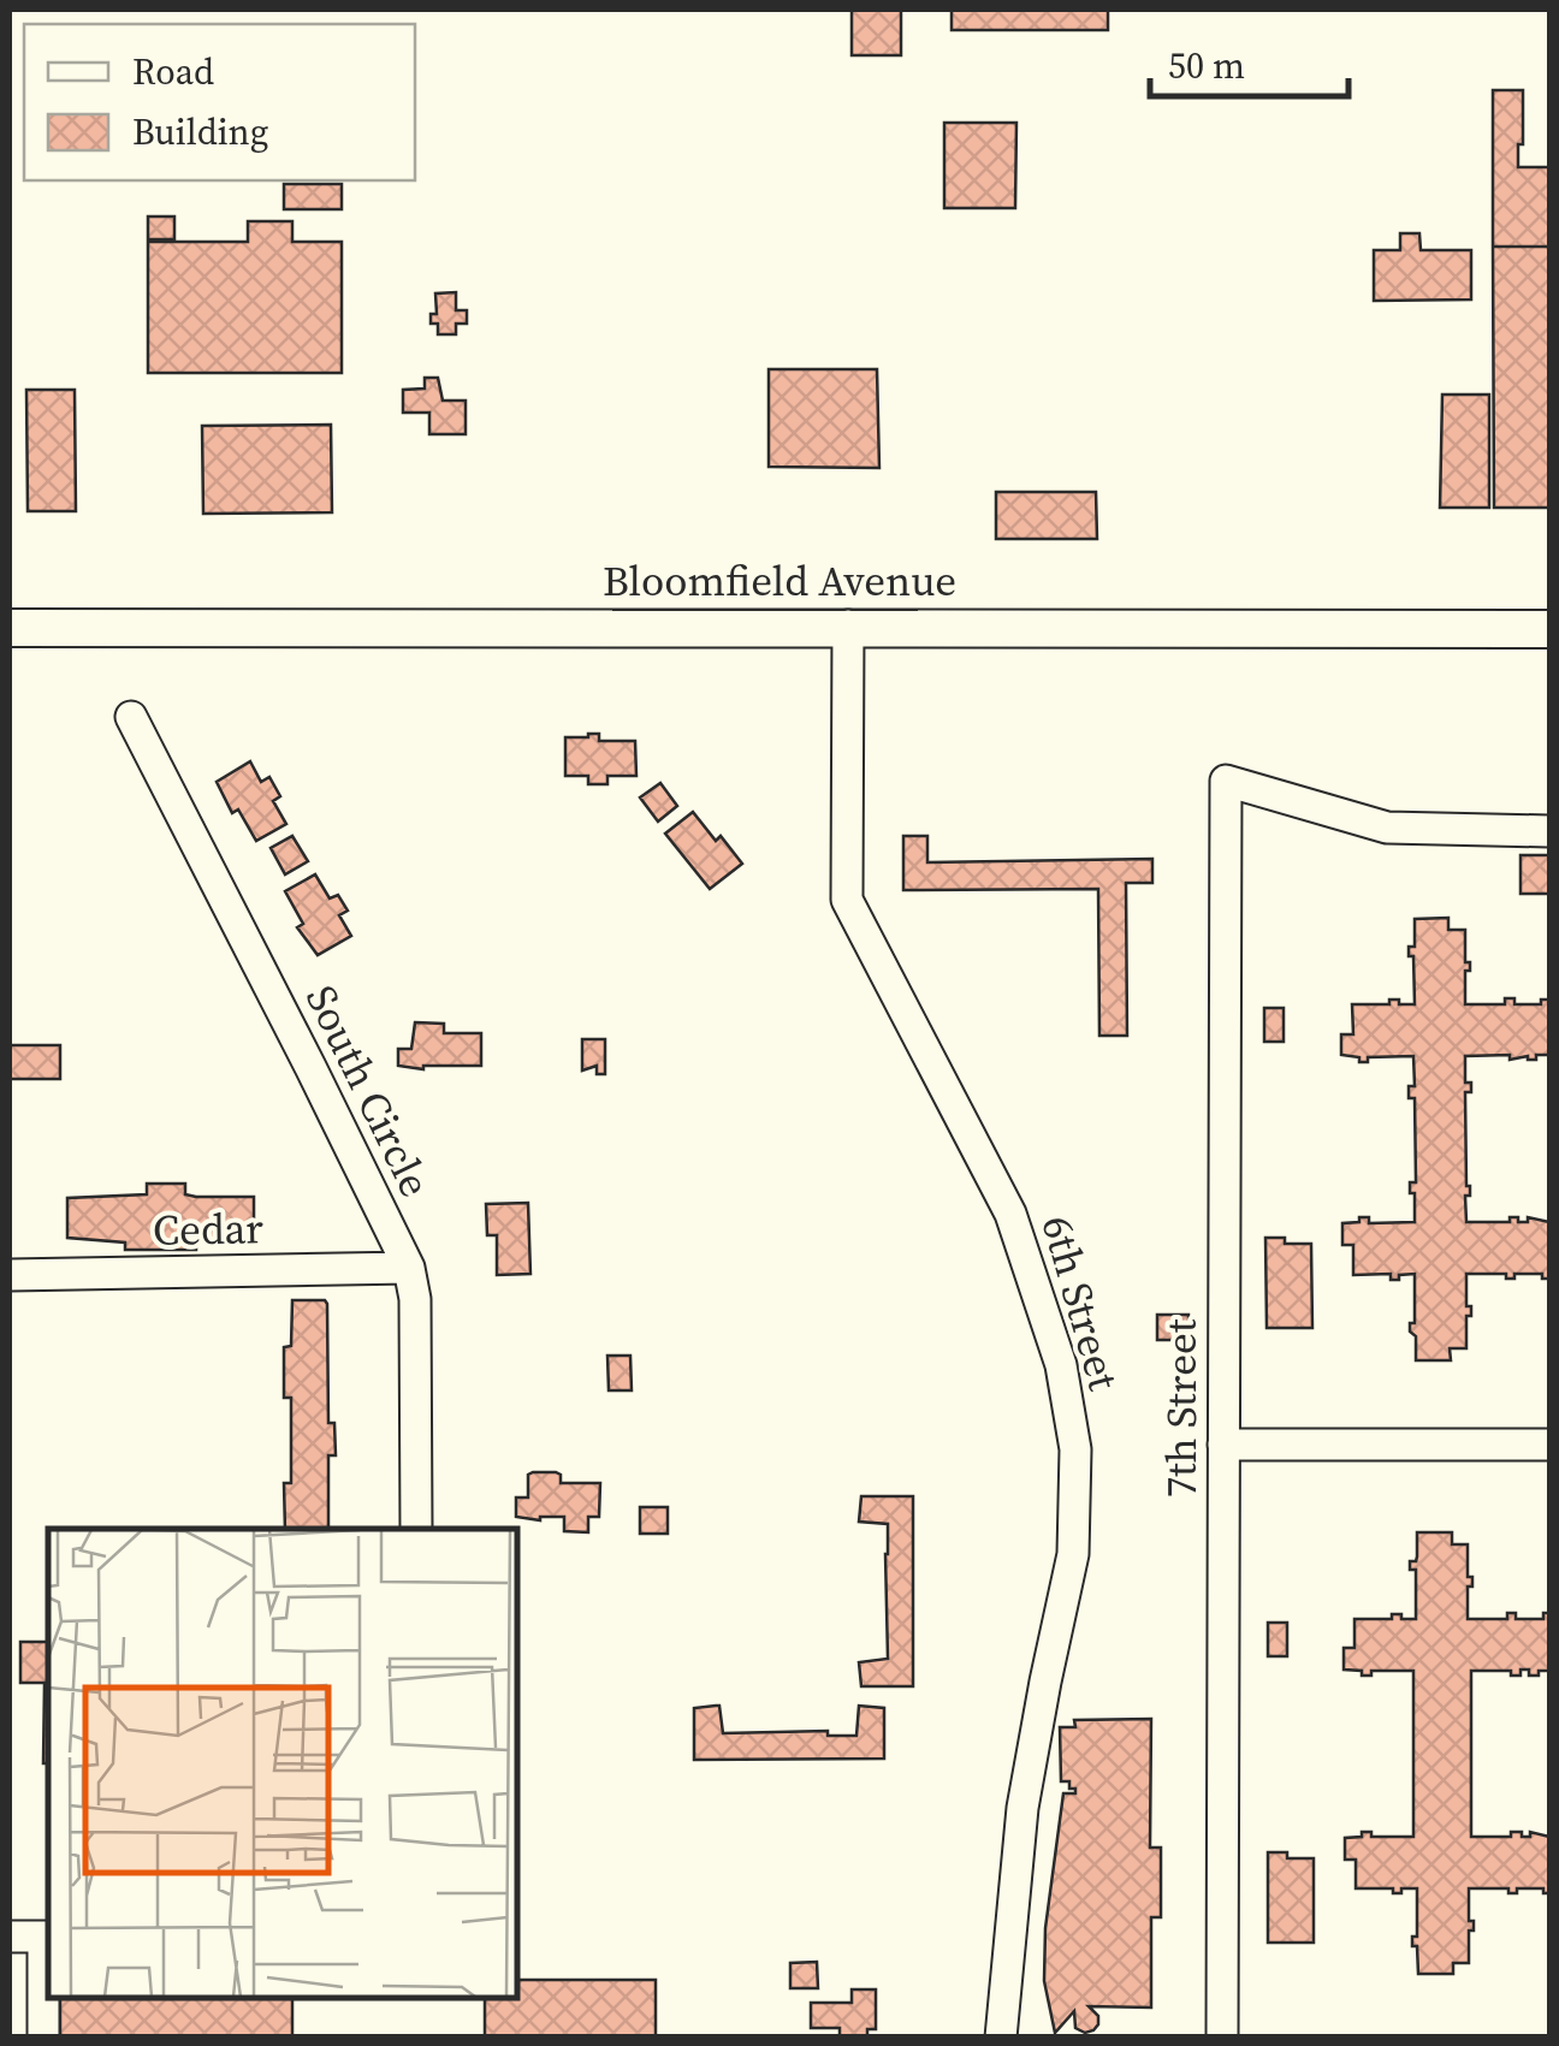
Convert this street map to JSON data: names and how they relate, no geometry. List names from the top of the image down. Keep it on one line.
{"streets":{"main road":["Bloomfield Avenue"],"street":["South Circle","Cedar","6th Street","7th Street"]},"crossings":[["Bloomfield Avenue","6th Street"],["South Circle","Cedar"]],"legend":["Road","Building"],"scale_bar":"50 m"}
